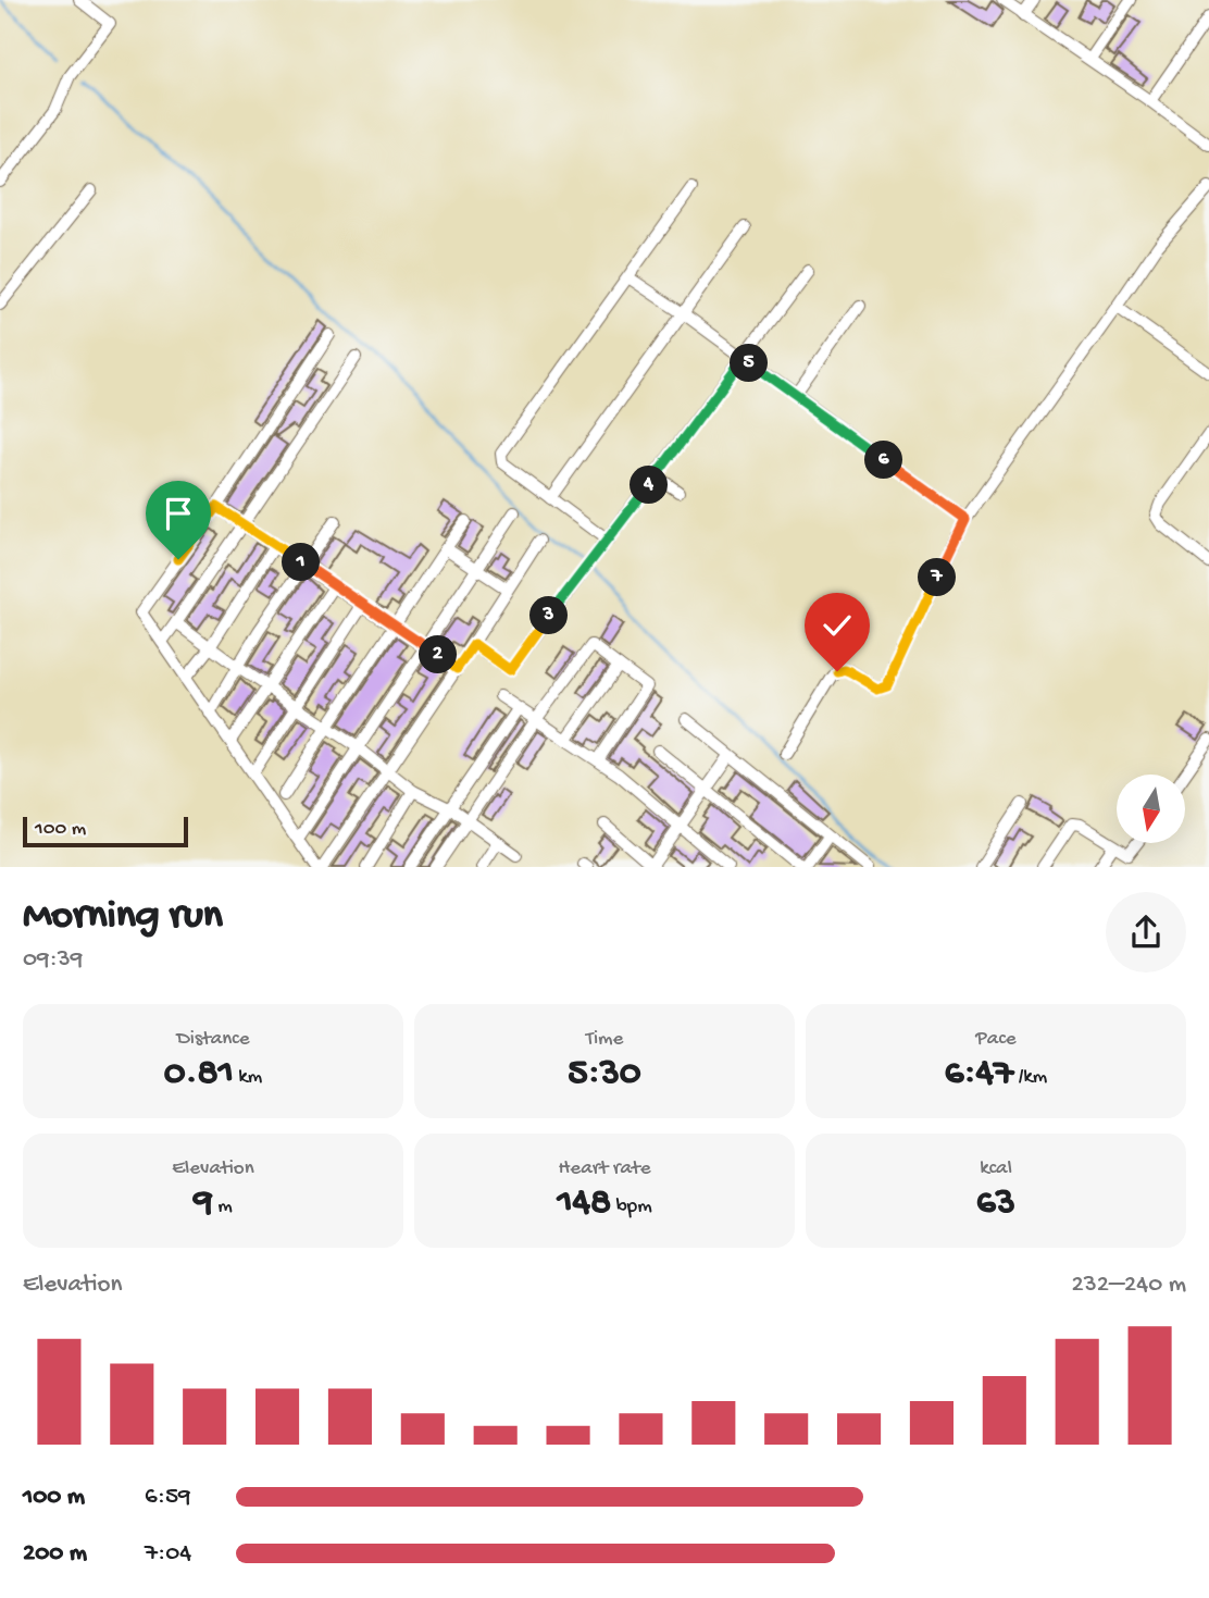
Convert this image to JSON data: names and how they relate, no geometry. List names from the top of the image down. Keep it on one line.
{"scale_bar":"100 m","north":"bottom","page":{"pins":["5","6","4","1","7","3","2"],"scale":"100 m","heading":["Morning run","09:39"],"stats":[["Distance","0.81 km"],["Time","5:30"],["Pace","6:47 /km"],["Elevation","9 m"],["Heart rate","148 bpm"],["kcal","63"]],"chart":["Elevation","232–240 m"],"list":[{"name":"100 m","note":"6:59"},{"name":"200 m","note":"7:04"}]}}
